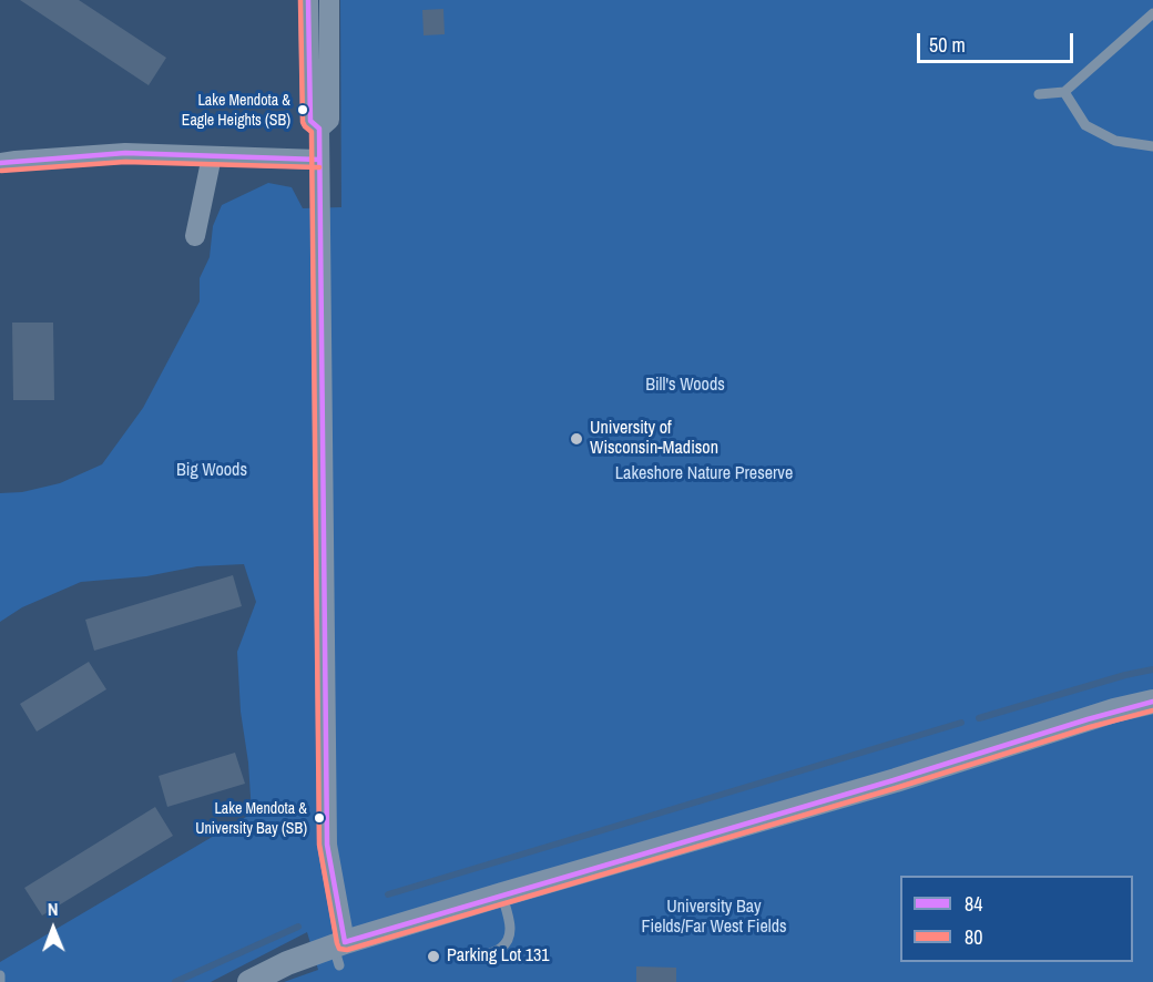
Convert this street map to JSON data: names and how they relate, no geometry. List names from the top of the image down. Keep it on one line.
{"parks":["Bill's Woods","Big Woods","Lakeshore Nature Preserve","University Bay Fields/Far West Fields"],"places":["Lake Mendota & Eagle Heights (SB)","University of Wisconsin-Madison","Lake Mendota & University Bay (SB)","Parking Lot 131"],"lines":["transit line 84","transit line 80"],"legend":["84","80"],"scale_bar":"50 m","north":"top"}
